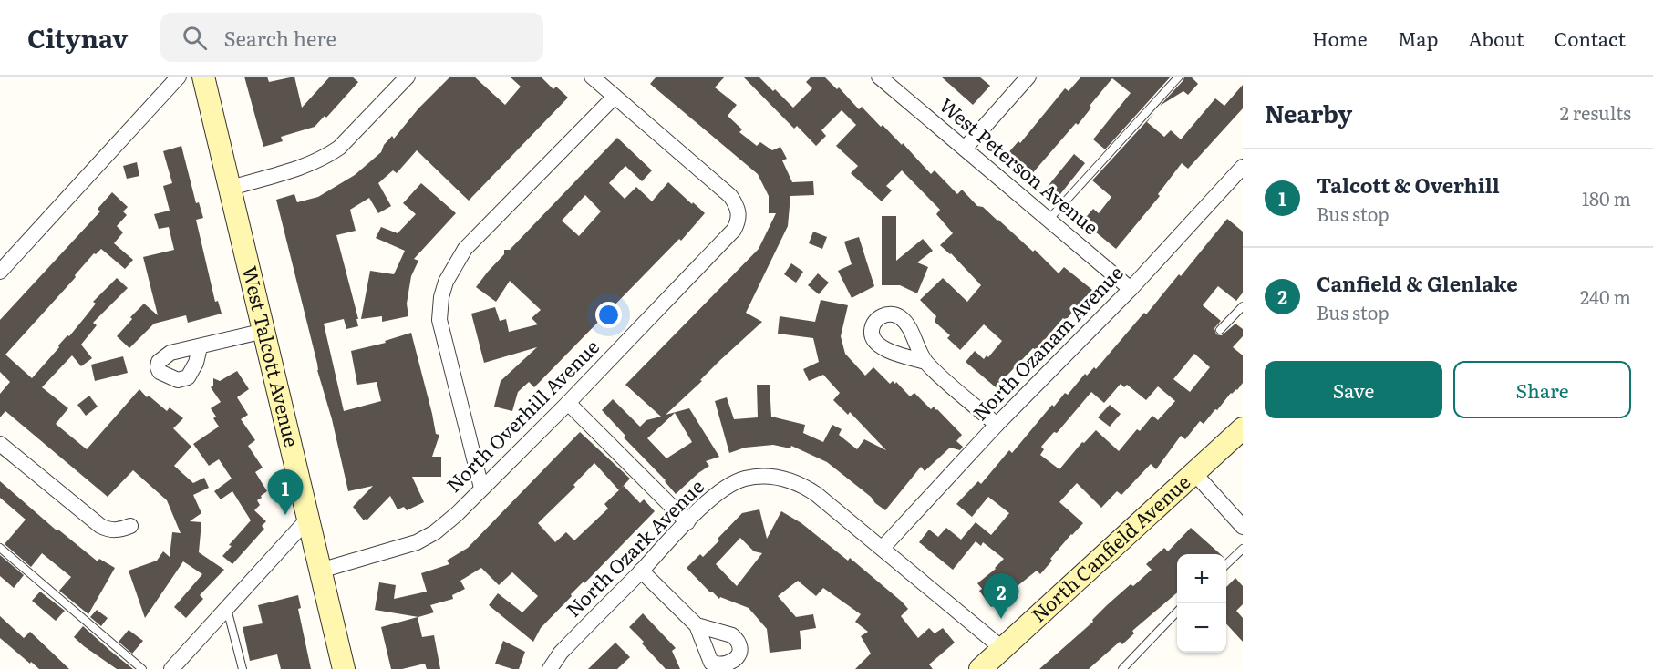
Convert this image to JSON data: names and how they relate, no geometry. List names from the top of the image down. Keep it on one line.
{"streets":{"street":["West Peterson Avenue","North Ozanam Avenue","West Talcott Avenue","North Overhill Avenue","North Ozark Avenue","North Canfield Avenue"]},"crossings":[["West Peterson Avenue","North Ozanam Avenue"],["North Ozanam Avenue","North Ozark Avenue"],["West Talcott Avenue","North Overhill Avenue"]],"page":{"header":"Citynav","search":"Search here","nav":["Home","Map","About","Contact"],"heading":["Nearby","2 results"],"list":[{"mark":"1","name":"Talcott & Overhill","note":"Bus stop","value":"180 m"},{"mark":"2","name":"Canfield & Glenlake","note":"Bus stop","value":"240 m"}],"buttons":["Save","Share"],"pins":["1","2"],"map_buttons":["+","−"]}}
